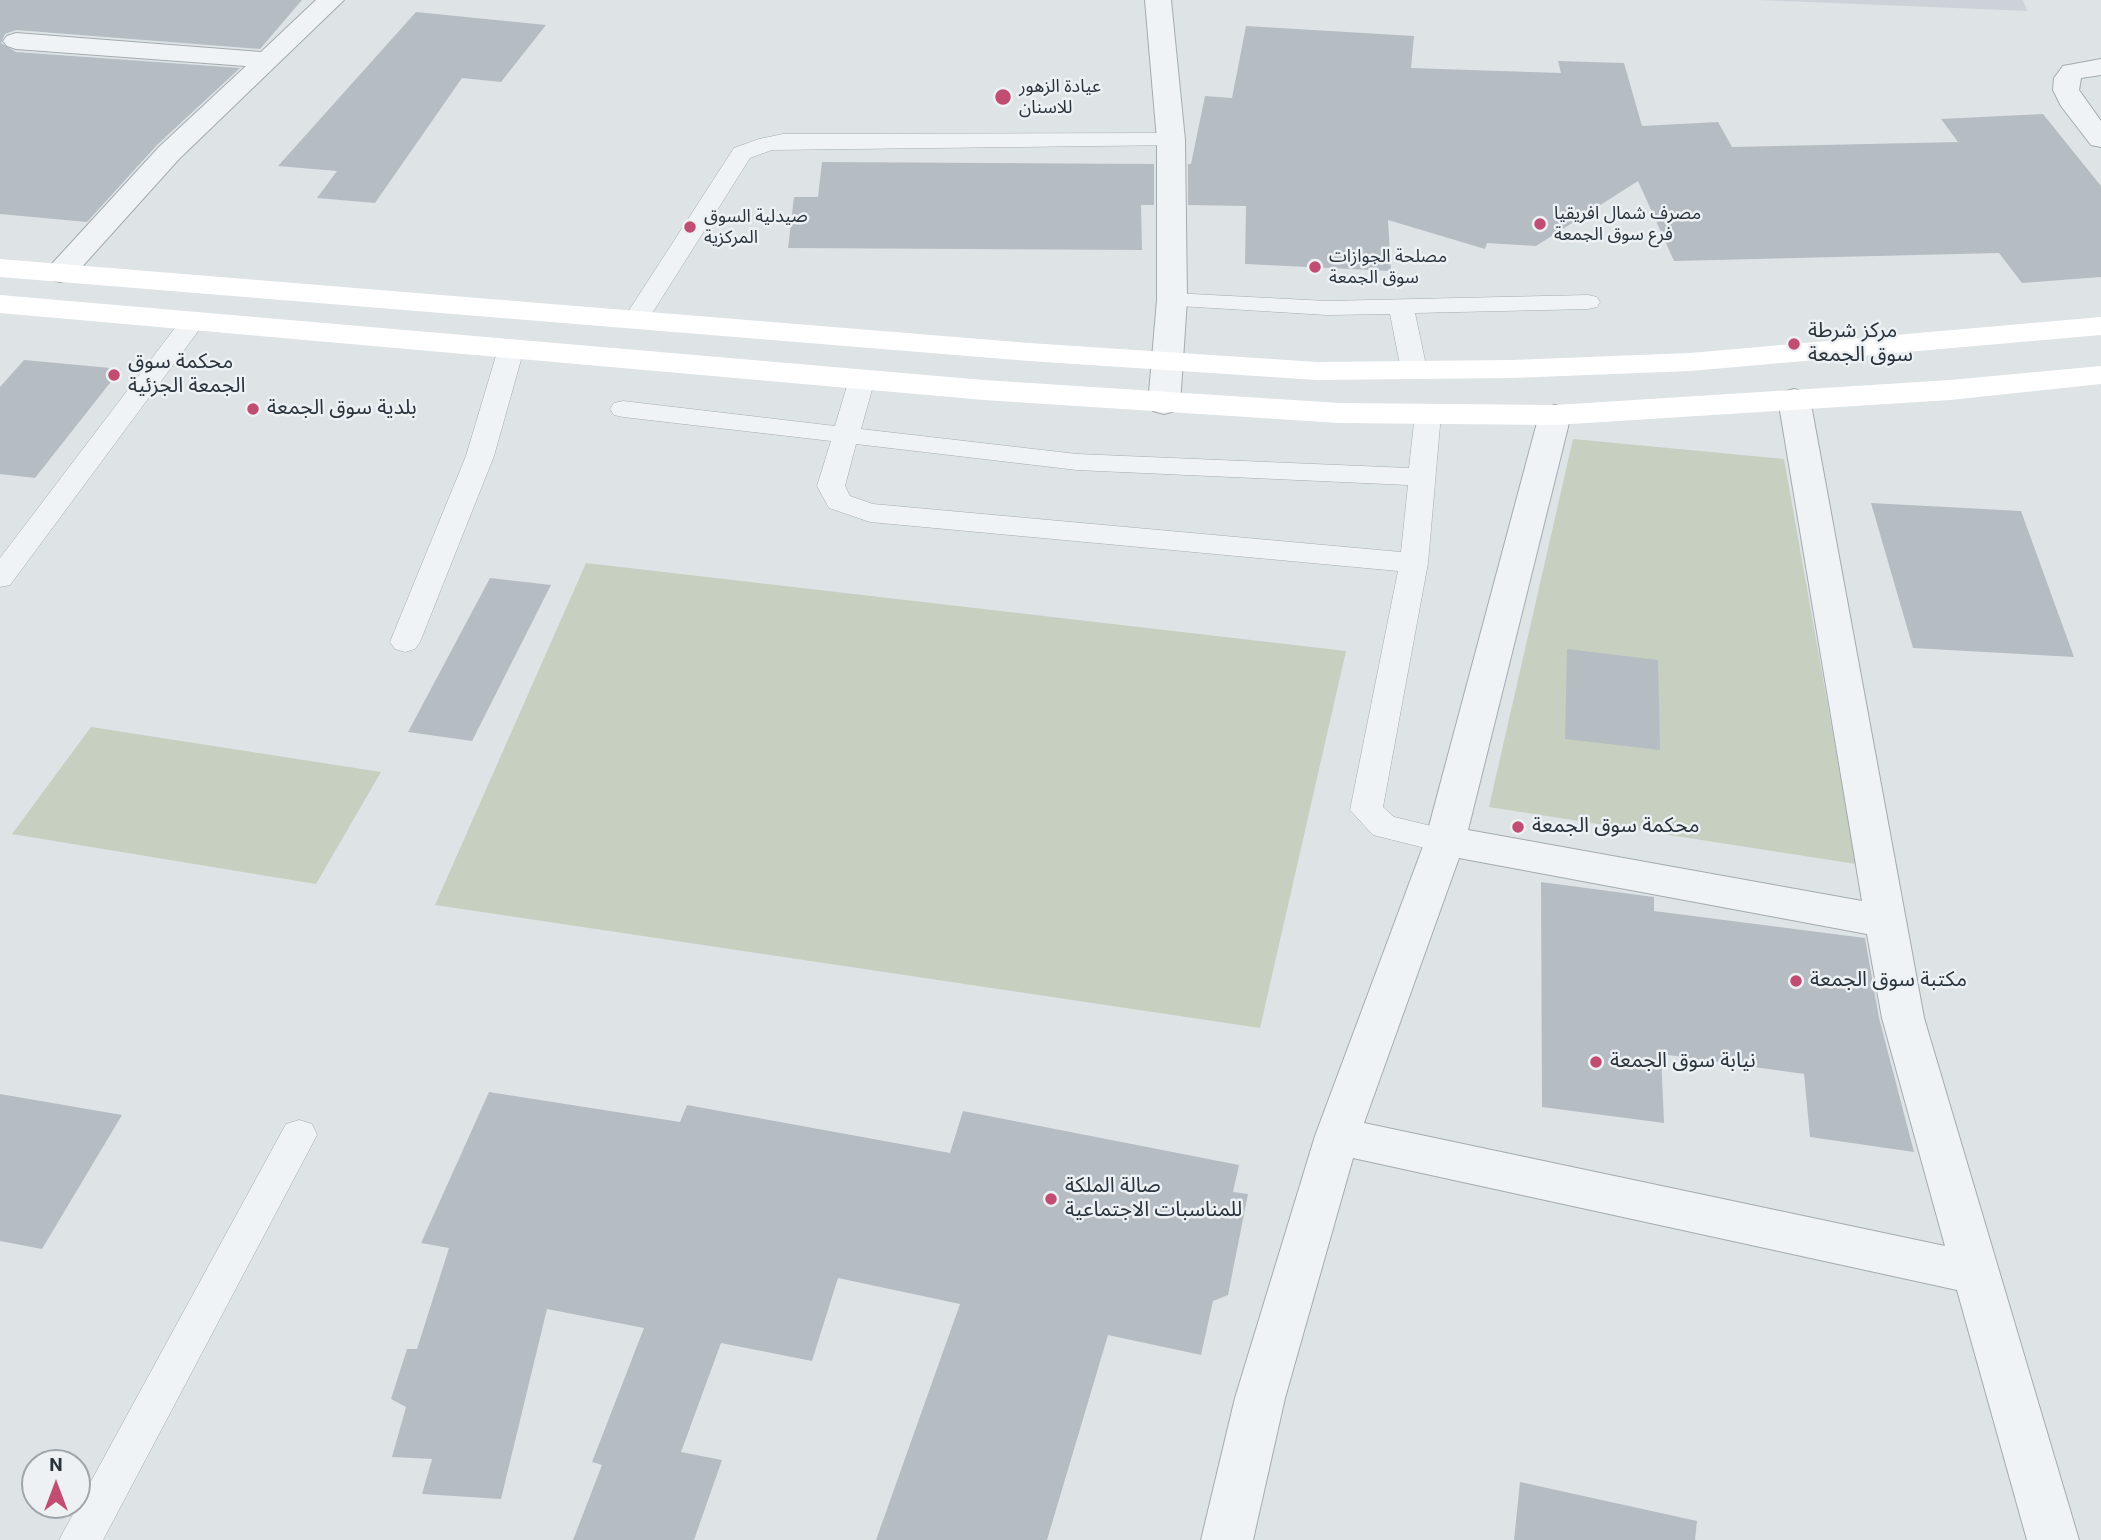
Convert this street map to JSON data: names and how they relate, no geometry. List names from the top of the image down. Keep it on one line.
{"places":["عيادة الزهور للاسنان","مصرف شمال افريقيا فرع سوق الجمعة","صيدلية السوق المركزية","مصلحة الجوازات سوق الجمعة","مركز شرطة سوق الجمعة","محكمة سوق الجمعة الجزئية","بلدية سوق الجمعة","محكمة سوق الجمعة","مكتبة سوق الجمعة","نيابة سوق الجمعة","صالة الملكة للمناسبات الاجتماعية"],"north":"top"}
